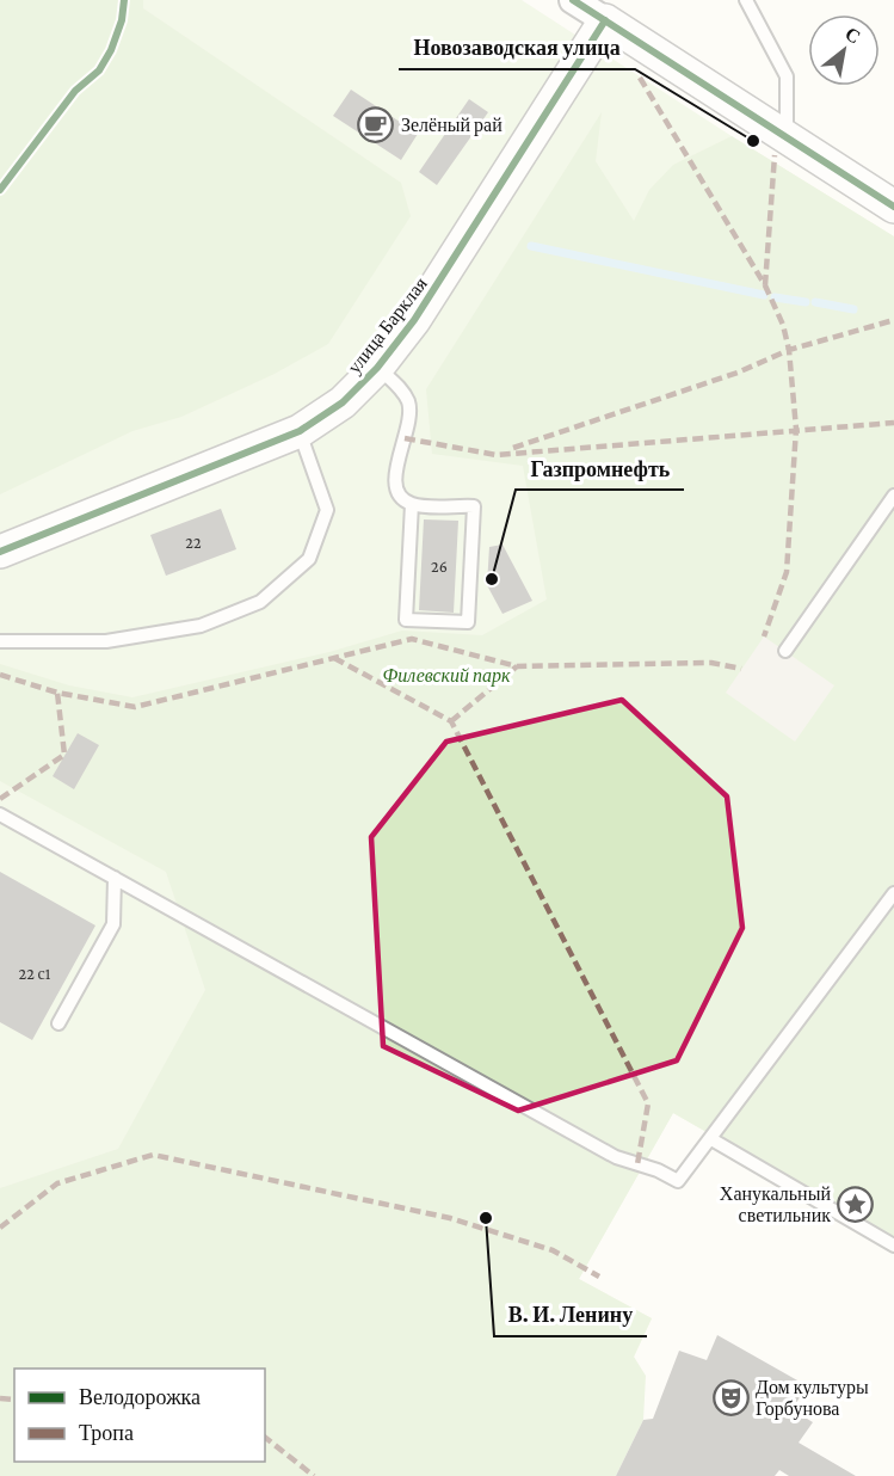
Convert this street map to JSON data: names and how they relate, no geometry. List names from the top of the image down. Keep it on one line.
{"streets":{"street":["улица Барклая"]},"parks":["Филевский парк"],"places":{"cafe":["Зелёный рай"],"other":["Новозаводская улица","Газпромнефть","В. И. Ленину"],"place":["Ханукальный светильник"],"theatre":["Дом культуры Горбунова"]},"house_numbers":["22","26","22 с1"],"legend":["Велодорожка","Тропа"],"north":"top right"}
